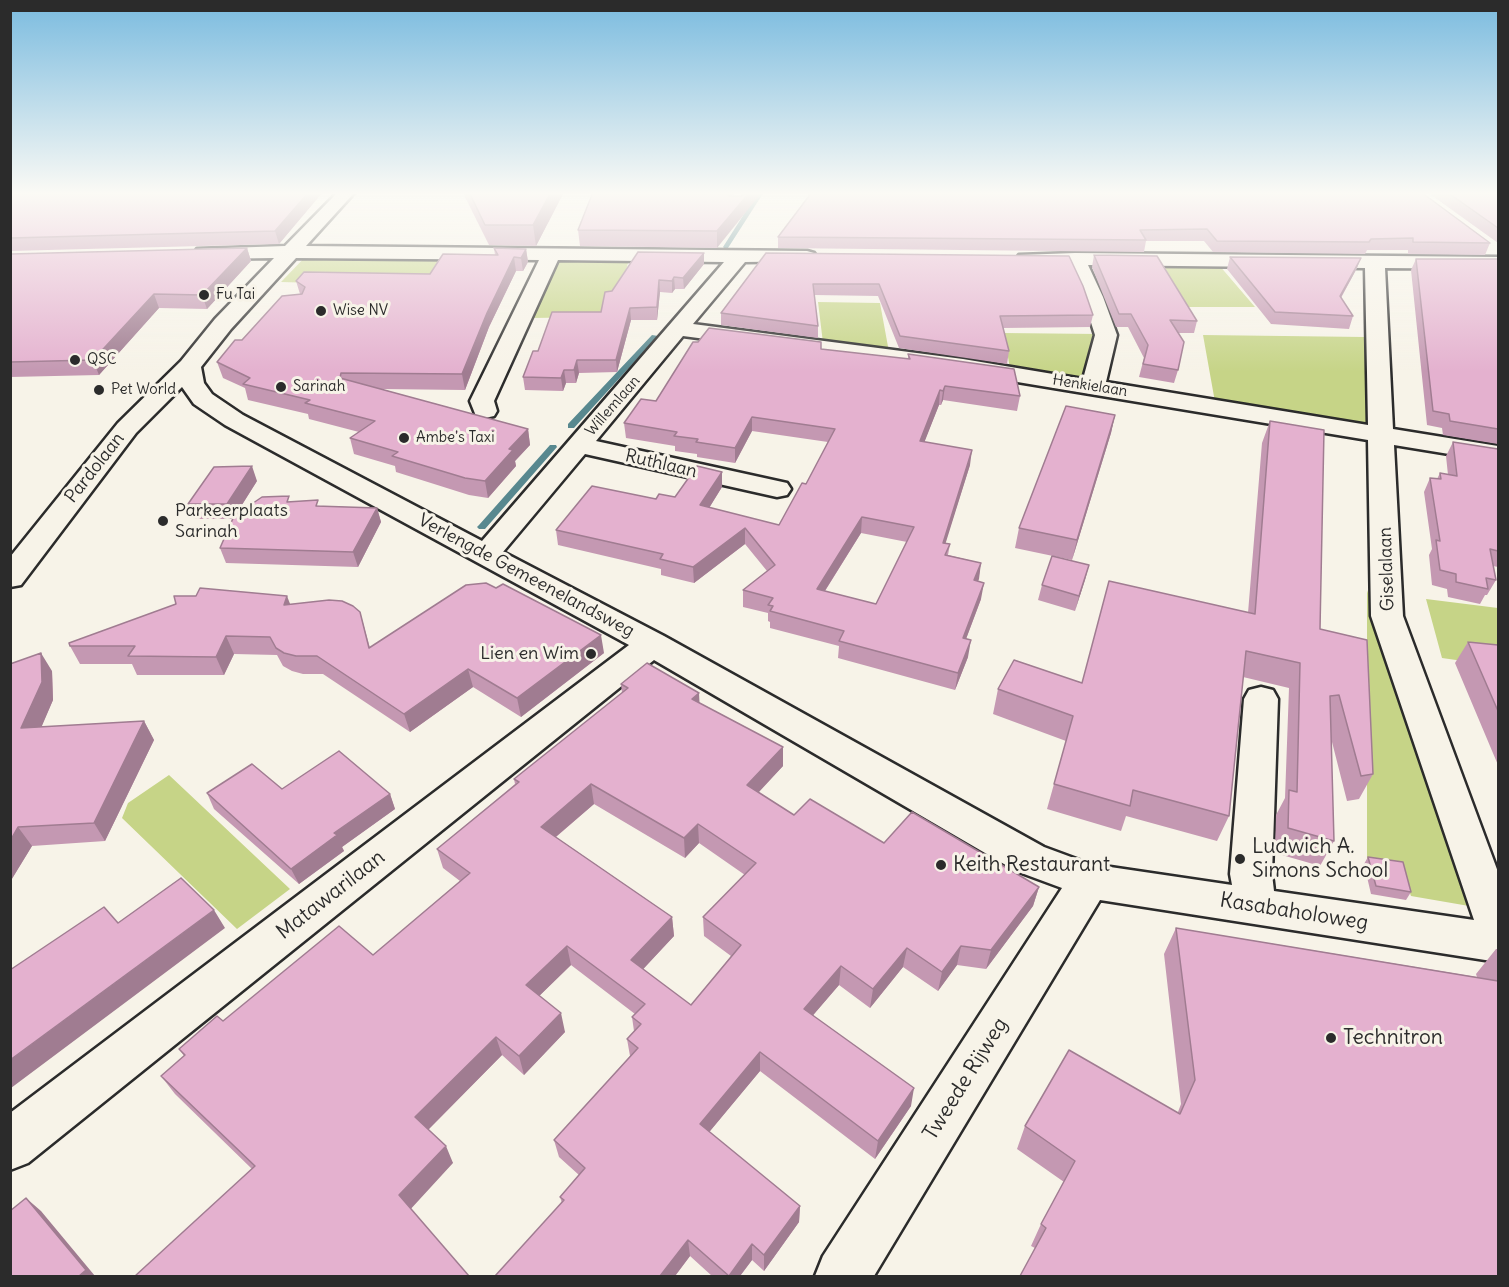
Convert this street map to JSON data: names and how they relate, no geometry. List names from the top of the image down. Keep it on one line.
{"streets":{"street":["Henkielaan","Willemlaan","Ruthlaan","Pardolaan","Giselalaan","Verlengde Gemeenelandsweg","Matawarilaan","Kasabaholoweg","Tweede Rijweg"]},"crossings":[["Henkielaan","Willemlaan"],["Henkielaan","Giselalaan"],["Willemlaan","Ruthlaan"],["Willemlaan","Verlengde Gemeenelandsweg"],["Pardolaan","Verlengde Gemeenelandsweg"],["Verlengde Gemeenelandsweg","Matawarilaan"],["Verlengde Gemeenelandsweg","Kasabaholoweg"],["Verlengde Gemeenelandsweg","Tweede Rijweg"],["Kasabaholoweg","Tweede Rijweg"]],"places":["Fu Tai","Wise NV","QSC","Sarinah","Pet World","Ambe's Taxi","Parkeerplaats Sarinah","Lien en Wim","Ludwich A. Simons School","Keith Restaurant","Technitron"]}
